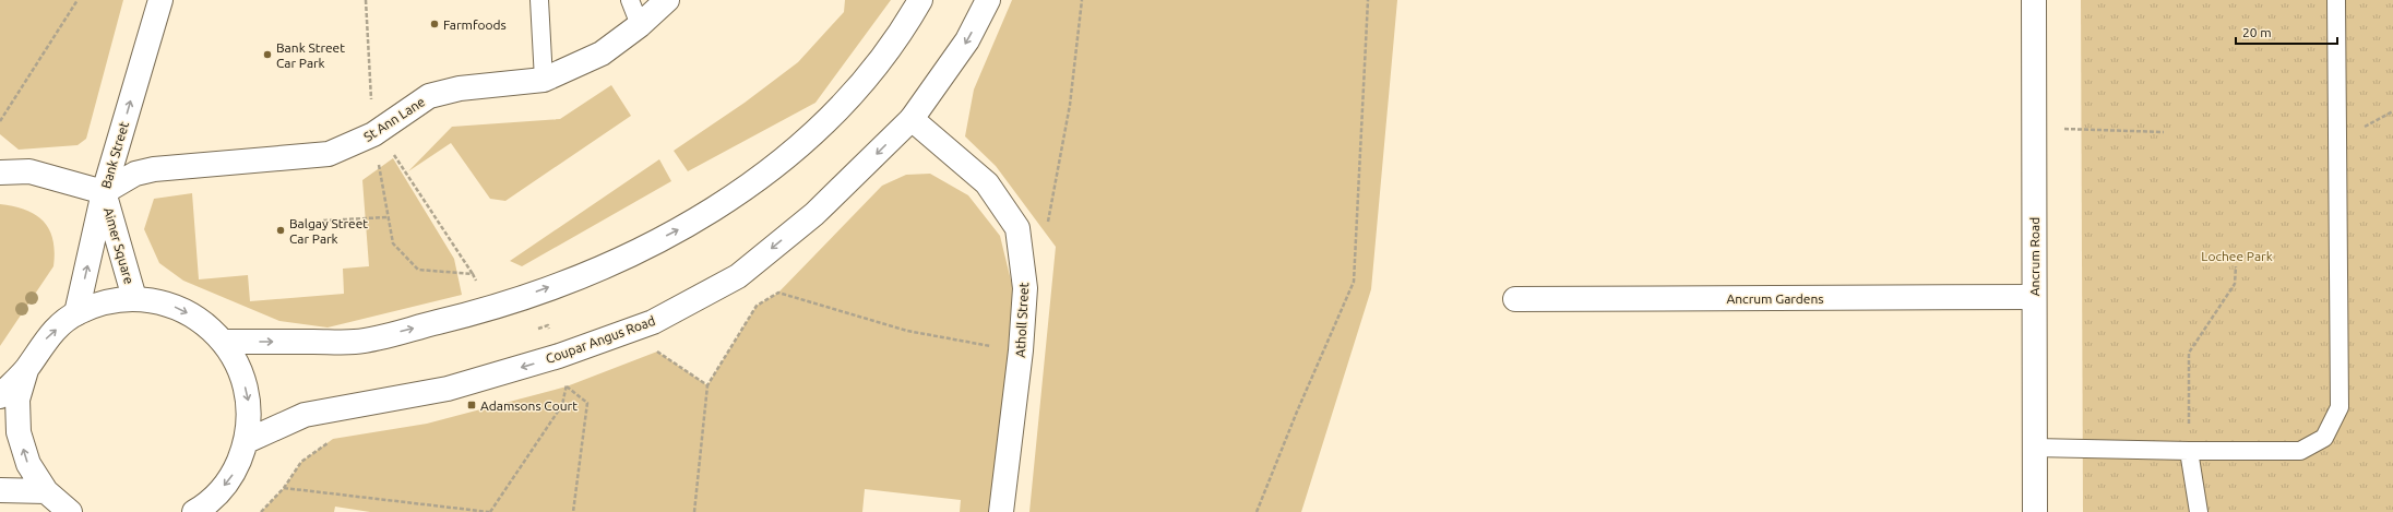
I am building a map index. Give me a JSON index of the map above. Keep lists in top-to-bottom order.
{
  "streets": {
    "street": [
      "St Ann Lane",
      "Bank Street",
      "Aimer Square",
      "Ancrum Road",
      "Ancrum Gardens",
      "Atholl Street",
      "Coupar Angus Road"
    ]
  },
  "crossings": [
    ["St Ann Lane", "Bank Street"],
    ["St Ann Lane", "Aimer Square"],
    ["Bank Street", "Aimer Square"],
    ["Ancrum Road", "Ancrum Gardens"],
    ["Atholl Street", "Coupar Angus Road"]
  ],
  "one_way": ["Bank Street"],
  "parks": ["Lochee Park"],
  "places": {
    "other": ["Farmfoods", "Bank Street Car Park", "Balgay Street Car Park"],
    "transit": ["Adamsons Court"]
  },
  "scale_bar": "20 m"
}
